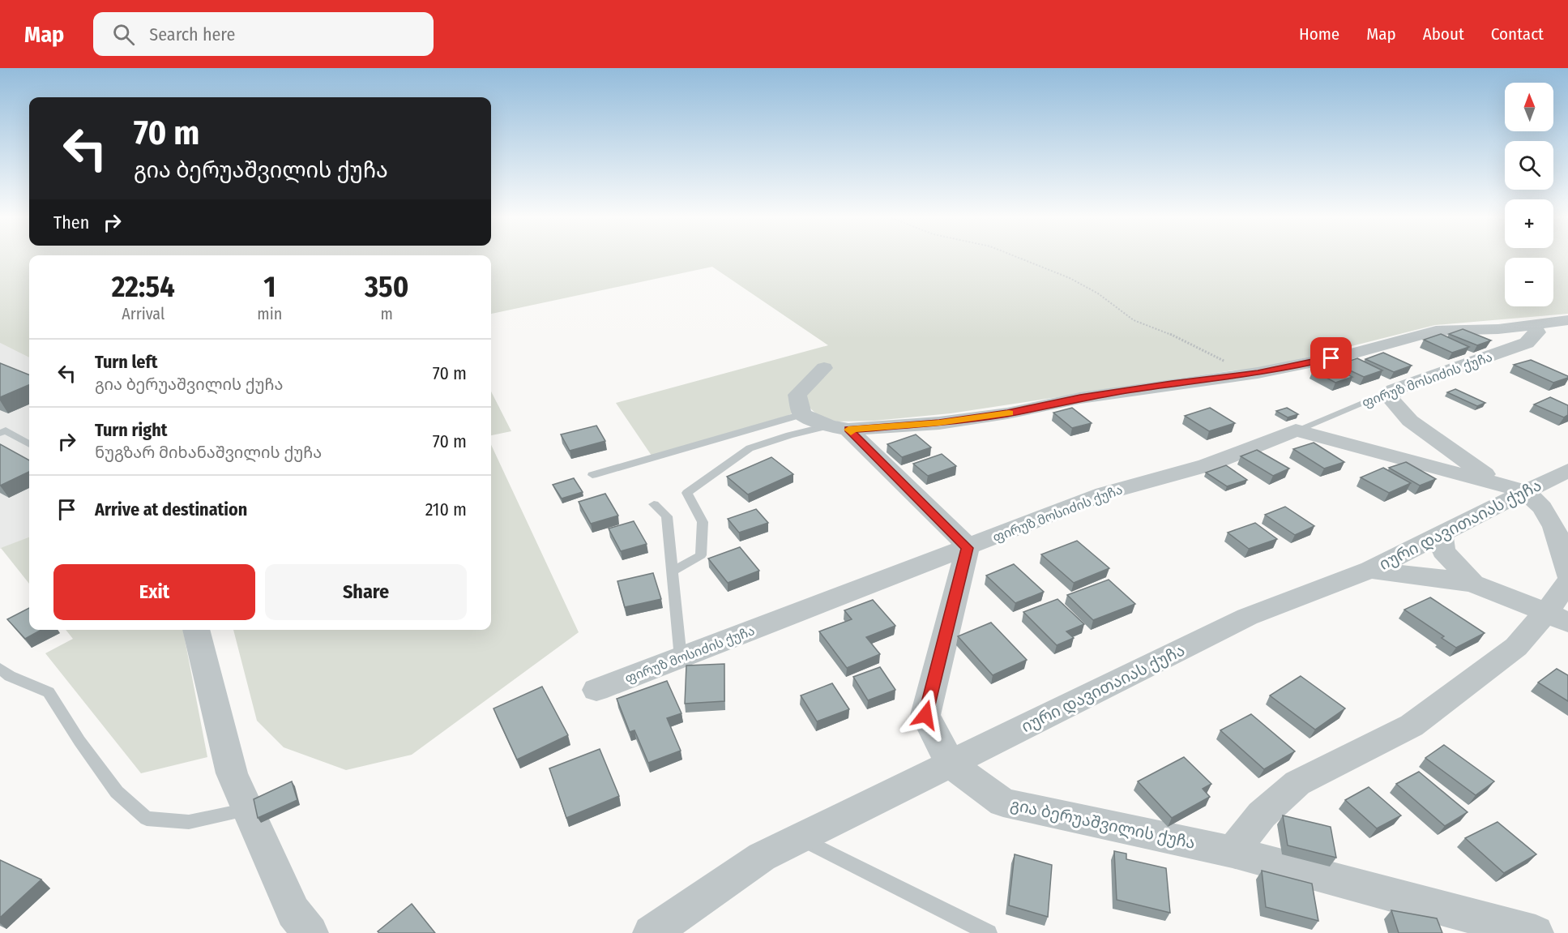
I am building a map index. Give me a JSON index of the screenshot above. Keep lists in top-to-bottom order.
{
  "streets": {
    "street": ["ფირუზ მოსიძის ქუჩა", "იური დავითაიას ქუჩა", "გია ბერუაშვილის ქუჩა"]
  },
  "crossings": [
    ["ფირუზ მოსიძის ქუჩა", "გია ბერუაშვილის ქუჩა"],
    ["იური დავითაიას ქუჩა", "გია ბერუაშვილის ქუჩა"]
  ],
  "north": "top",
  "page": {
    "header": "Map",
    "search": "Search here",
    "nav": [
      "Home",
      "Map",
      "About",
      "Contact"
    ],
    "map_buttons": ["+", "−"],
    "turn": ["70 m", "გია ბერუაშვილის ქუჩა"],
    "then": "Then",
    "eta": [
      "22:54",
      "Arrival",
      "1",
      "min",
      "350",
      "m"
    ],
    "list": [
      {
        "name": "Turn left",
        "note": "გია ბერუაშვილის ქუჩა",
        "value": "70 m"
      },
      {
        "name": "Turn right",
        "note": "ნუგზარ მიხანაშვილის ქუჩა",
        "value": "70 m"
      },
      {
        "name": "Arrive at destination",
        "value": "210 m"
      }
    ],
    "buttons": ["Exit", "Share"]
  }
}
